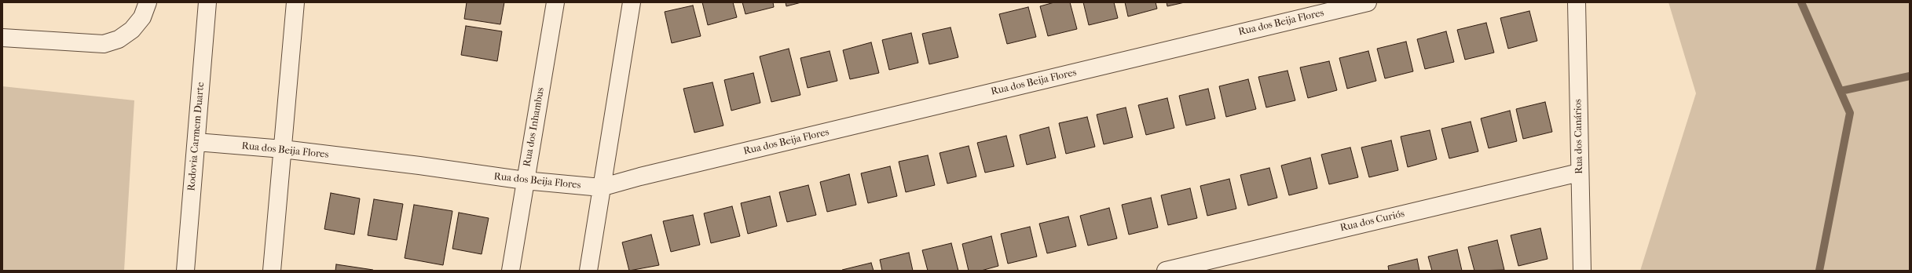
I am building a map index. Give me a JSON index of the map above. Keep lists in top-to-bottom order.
{
  "streets": {
    "street": [
      "Rua dos Beija Flores",
      "Rua dos Inhambus",
      "Rodovia Carmem Duarte",
      "Rua dos Canários",
      "Rua dos Curiós"
    ]
  },
  "crossings": [
    ["Rua dos Beija Flores", "Rua dos Inhambus"],
    ["Rua dos Beija Flores", "Rodovia Carmem Duarte"],
    ["Rua dos Canários", "Rua dos Curiós"]
  ]
}
